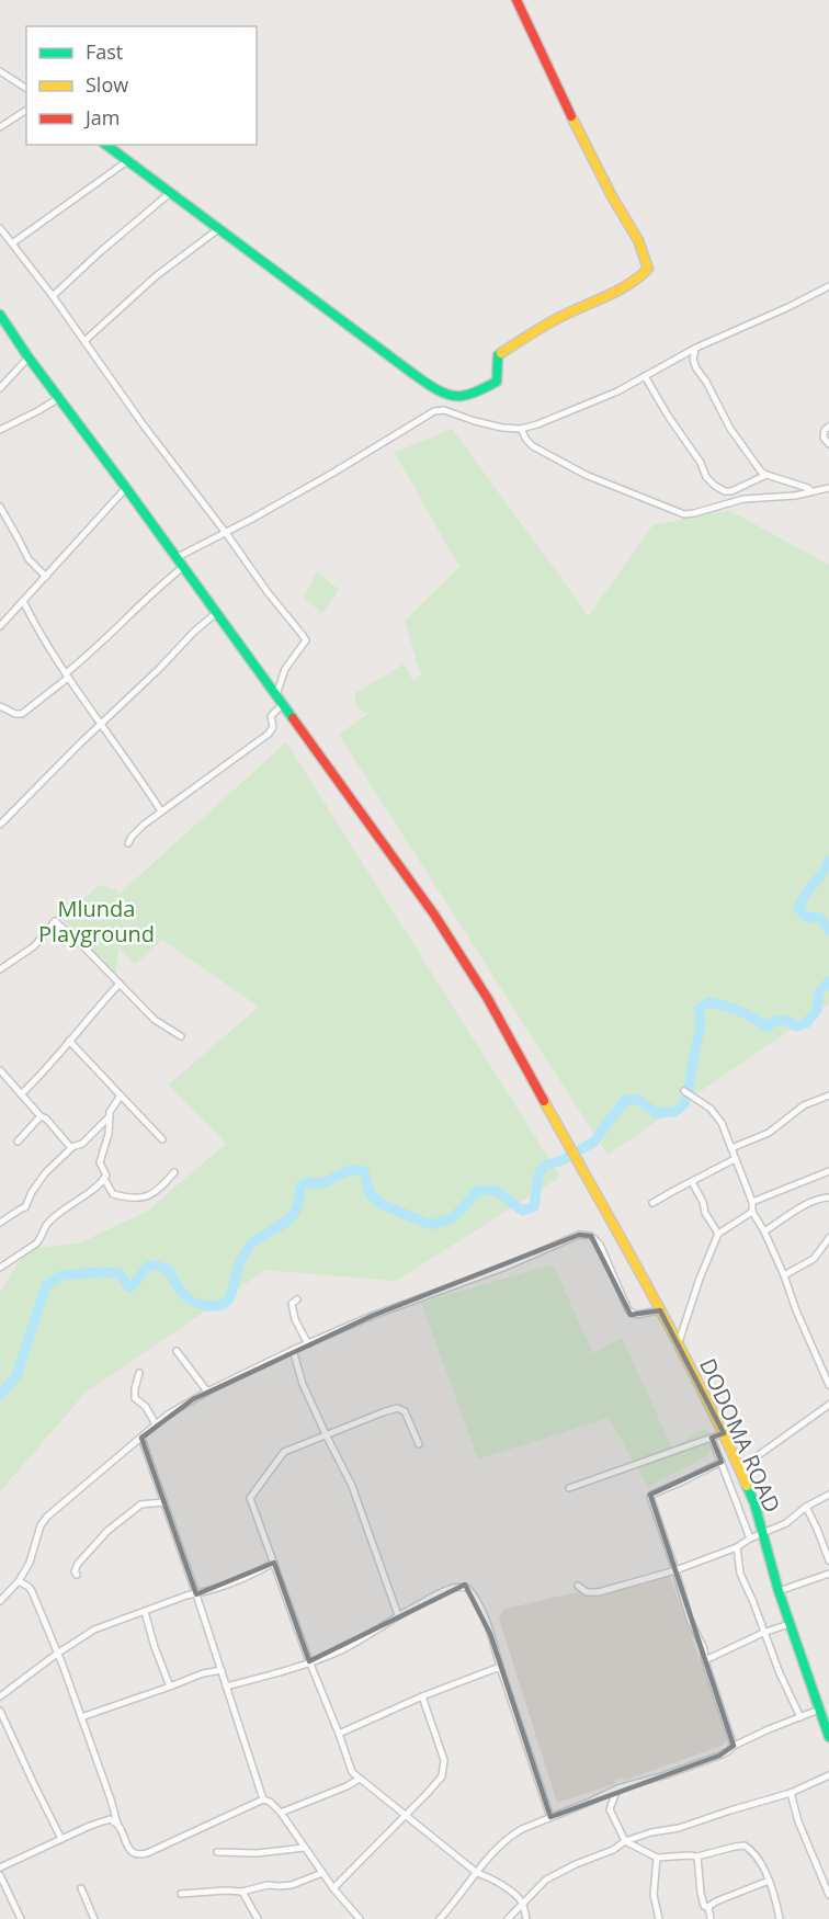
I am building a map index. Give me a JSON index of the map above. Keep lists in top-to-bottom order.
{
  "streets": {
    "main road": ["DODOMA ROAD"]
  },
  "parks": ["Mlunda Playground"],
  "legend": ["Fast", "Slow", "Jam"]
}
